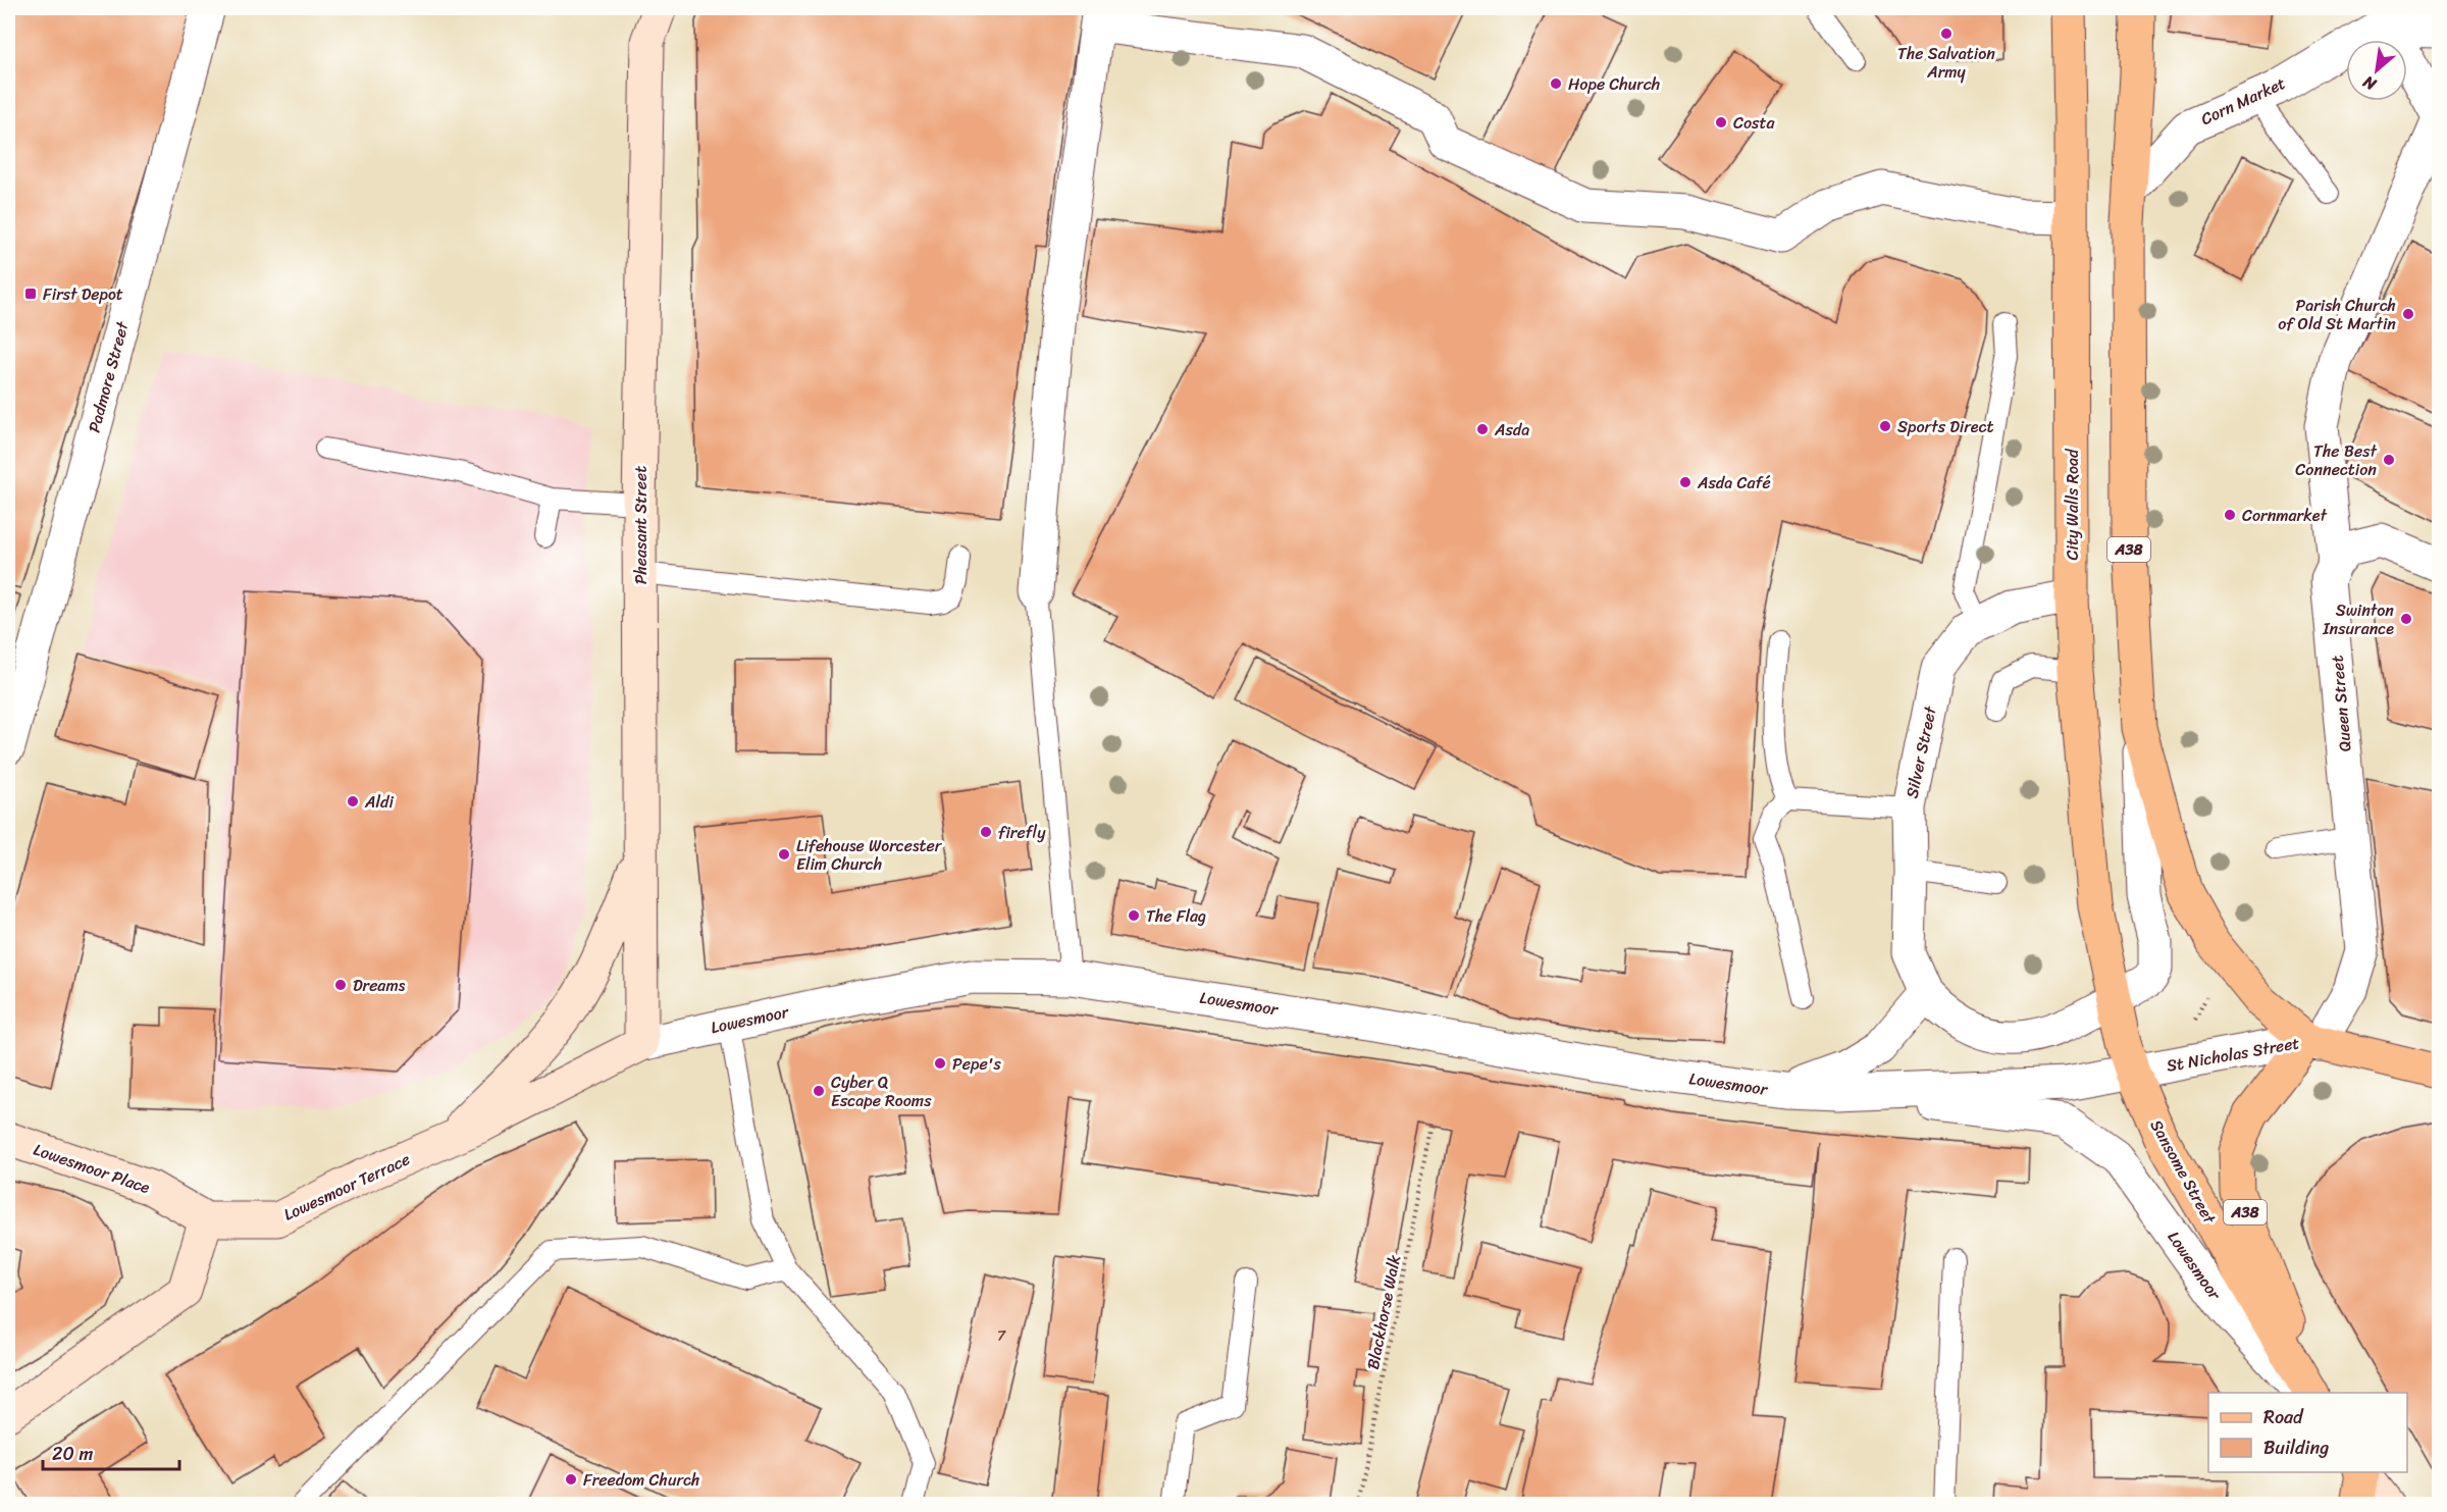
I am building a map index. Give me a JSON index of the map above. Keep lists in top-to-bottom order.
{
  "streets": {
    "main road": [
      "City Walls Road",
      "Pheasant Street",
      "A38",
      "St Nicholas Street",
      "Lowesmoor Place",
      "Sansome Street",
      "Lowesmoor Terrace"
    ],
    "street": [
      "Corn Market",
      "Padmore Street",
      "Queen Street",
      "Silver Street",
      "Lowesmoor"
    ],
    "path": ["Blackhorse Walk"]
  },
  "crossings": [
    ["Corn Market", "A38"],
    ["Corn Market", "Queen Street"],
    ["City Walls Road", "Silver Street"],
    ["City Walls Road", "Lowesmoor"],
    ["City Walls Road", "St Nicholas Street"],
    ["City Walls Road", "Sansome Street"],
    ["Pheasant Street", "Lowesmoor"],
    ["Pheasant Street", "Lowesmoor Terrace"],
    ["A38", "Queen Street"],
    ["A38", "St Nicholas Street"],
    ["Queen Street", "St Nicholas Street"],
    ["Lowesmoor", "St Nicholas Street"],
    ["Lowesmoor", "Sansome Street"],
    ["Lowesmoor", "Lowesmoor Terrace"],
    ["St Nicholas Street", "Sansome Street"],
    ["Lowesmoor Place", "Lowesmoor Terrace"]
  ],
  "places": {
    "other": [
      "The Salvation Army",
      "Hope Church",
      "Costa",
      "Parish Church of Old St Martin",
      "Sports Direct",
      "Asda",
      "The Best Connection",
      "Asda Café",
      "Cornmarket",
      "Swinton Insurance",
      "Aldi",
      "firefly",
      "Lifehouse Worcester Elim Church",
      "The Flag",
      "Dreams",
      "Pepe's",
      "Cyber Q Escape Rooms",
      "Freedom Church"
    ],
    "transit": ["First Depot"]
  },
  "house_numbers": ["7"],
  "legend": ["Road", "Building"],
  "scale_bar": "20 m",
  "north": "bottom left"
}
